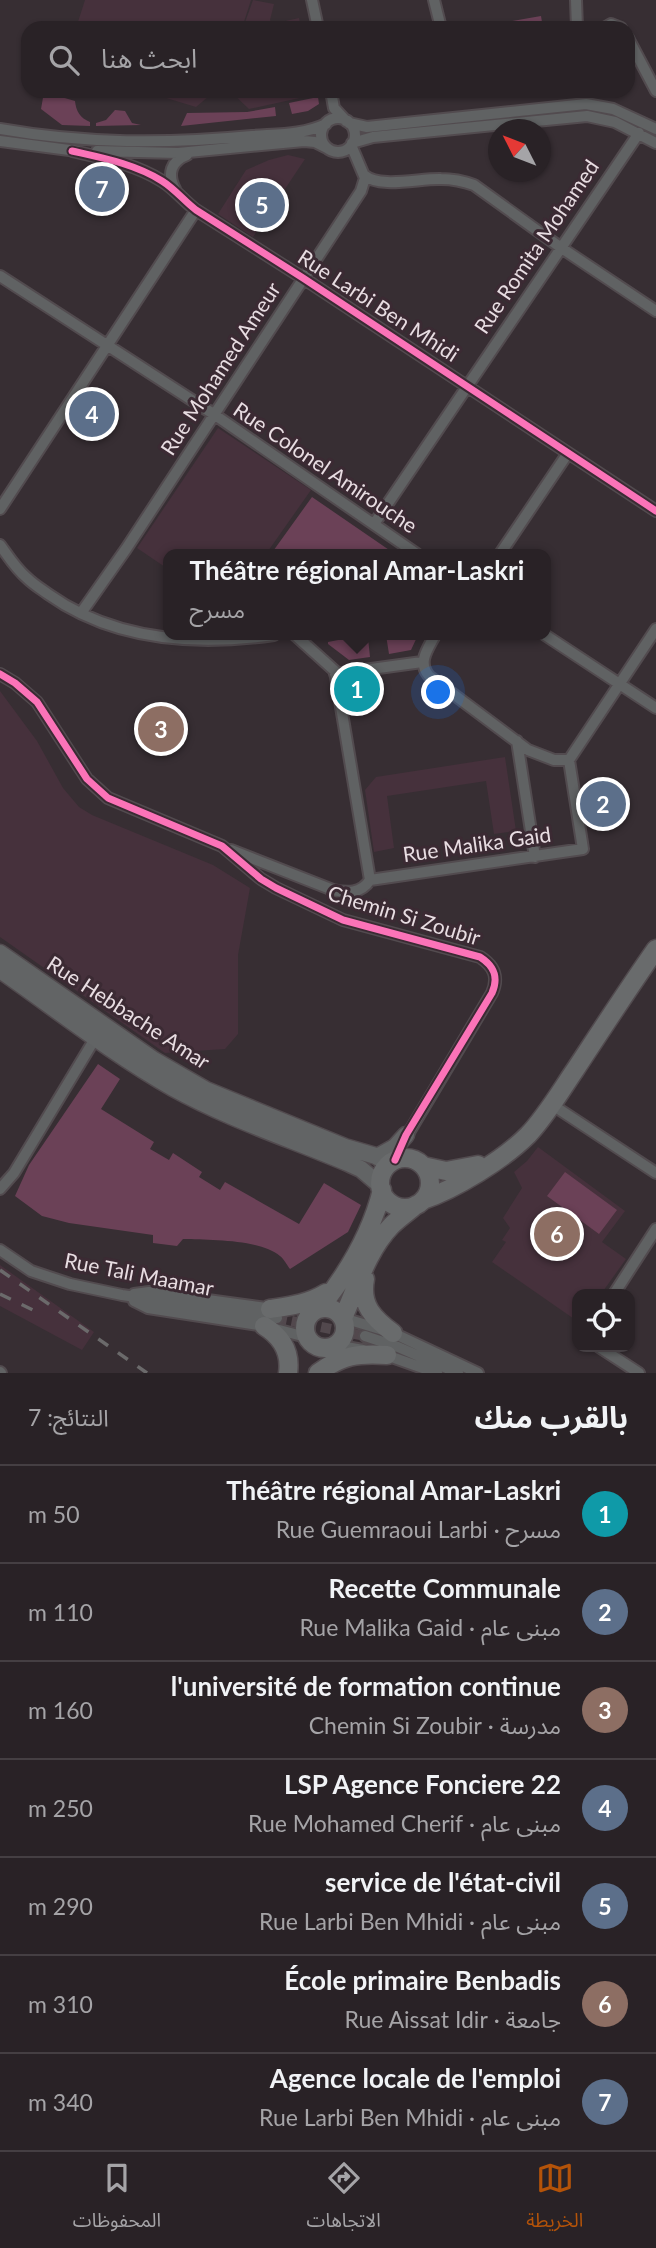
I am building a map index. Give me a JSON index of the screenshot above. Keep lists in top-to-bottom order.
{
  "streets": {
    "main road": ["Rue Hebbache Amar"],
    "street": [
      "Rue Romita Mohamed",
      "Rue Larbi Ben Mhidi",
      "Rue Mohamed Ameur",
      "Rue Colonel Amirouche",
      "Rue Malika Gaid",
      "Chemin Si Zoubir",
      "Rue Tali Maamar"
    ]
  },
  "crossings": [
    ["Rue Romita Mohamed", "Rue Larbi Ben Mhidi"],
    ["Rue Romita Mohamed", "Rue Colonel Amirouche"],
    ["Rue Larbi Ben Mhidi", "Rue Mohamed Ameur"],
    ["Rue Mohamed Ameur", "Rue Colonel Amirouche"],
    ["Rue Malika Gaid", "Chemin Si Zoubir"]
  ],
  "north": "top left",
  "page": {
    "search": "ابحث هنا",
    "pins": [
      "7",
      "5",
      "4",
      "1",
      "3",
      "2",
      "6"
    ],
    "popup": ["Théâtre régional Amar-Laskri", "مسرح"],
    "heading": ["بالقرب منك", "النتائج: 7"],
    "list": [
      {
        "mark": "1",
        "name": "Théâtre régional Amar-Laskri",
        "note": "مسرح · Rue Guemraoui Larbi",
        "value": "50 m"
      },
      {
        "mark": "2",
        "name": "Recette Communale",
        "note": "مبنى عام · Rue Malika Gaid",
        "value": "110 m"
      },
      {
        "mark": "3",
        "name": "l'université de formation continue",
        "note": "مدرسة · Chemin Si Zoubir",
        "value": "160 m"
      },
      {
        "mark": "4",
        "name": "22 LSP Agence Fonciere",
        "note": "مبنى عام · Rue Mohamed Cherif",
        "value": "250 m"
      },
      {
        "mark": "5",
        "name": "service de l'état-civil",
        "note": "مبنى عام · Rue Larbi Ben Mhidi",
        "value": "290 m"
      },
      {
        "mark": "6",
        "name": "École primaire Benbadis",
        "note": "جامعة · Rue Aissat Idir",
        "value": "310 m"
      },
      {
        "mark": "7",
        "name": "Agence locale de l'emploi",
        "note": "مبنى عام · Rue Larbi Ben Mhidi",
        "value": "340 m"
      }
    ],
    "nav": ["الخريطة", "الاتجاهات", "المحفوظات"]
  }
}
